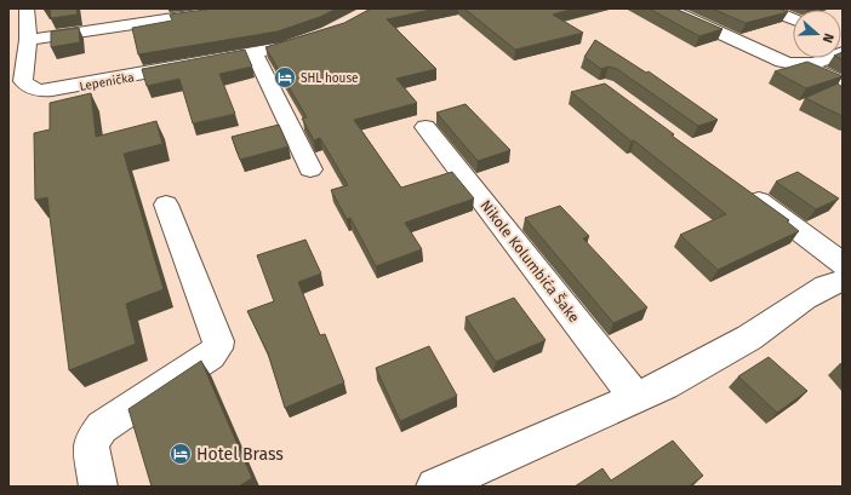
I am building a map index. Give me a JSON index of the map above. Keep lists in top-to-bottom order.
{
  "streets": {
    "street": ["Lepenička", "Nikole Kolumbića Šake"]
  },
  "places": {
    "hotel": ["SHL house", "Hotel Brass"]
  },
  "north": "right"
}
